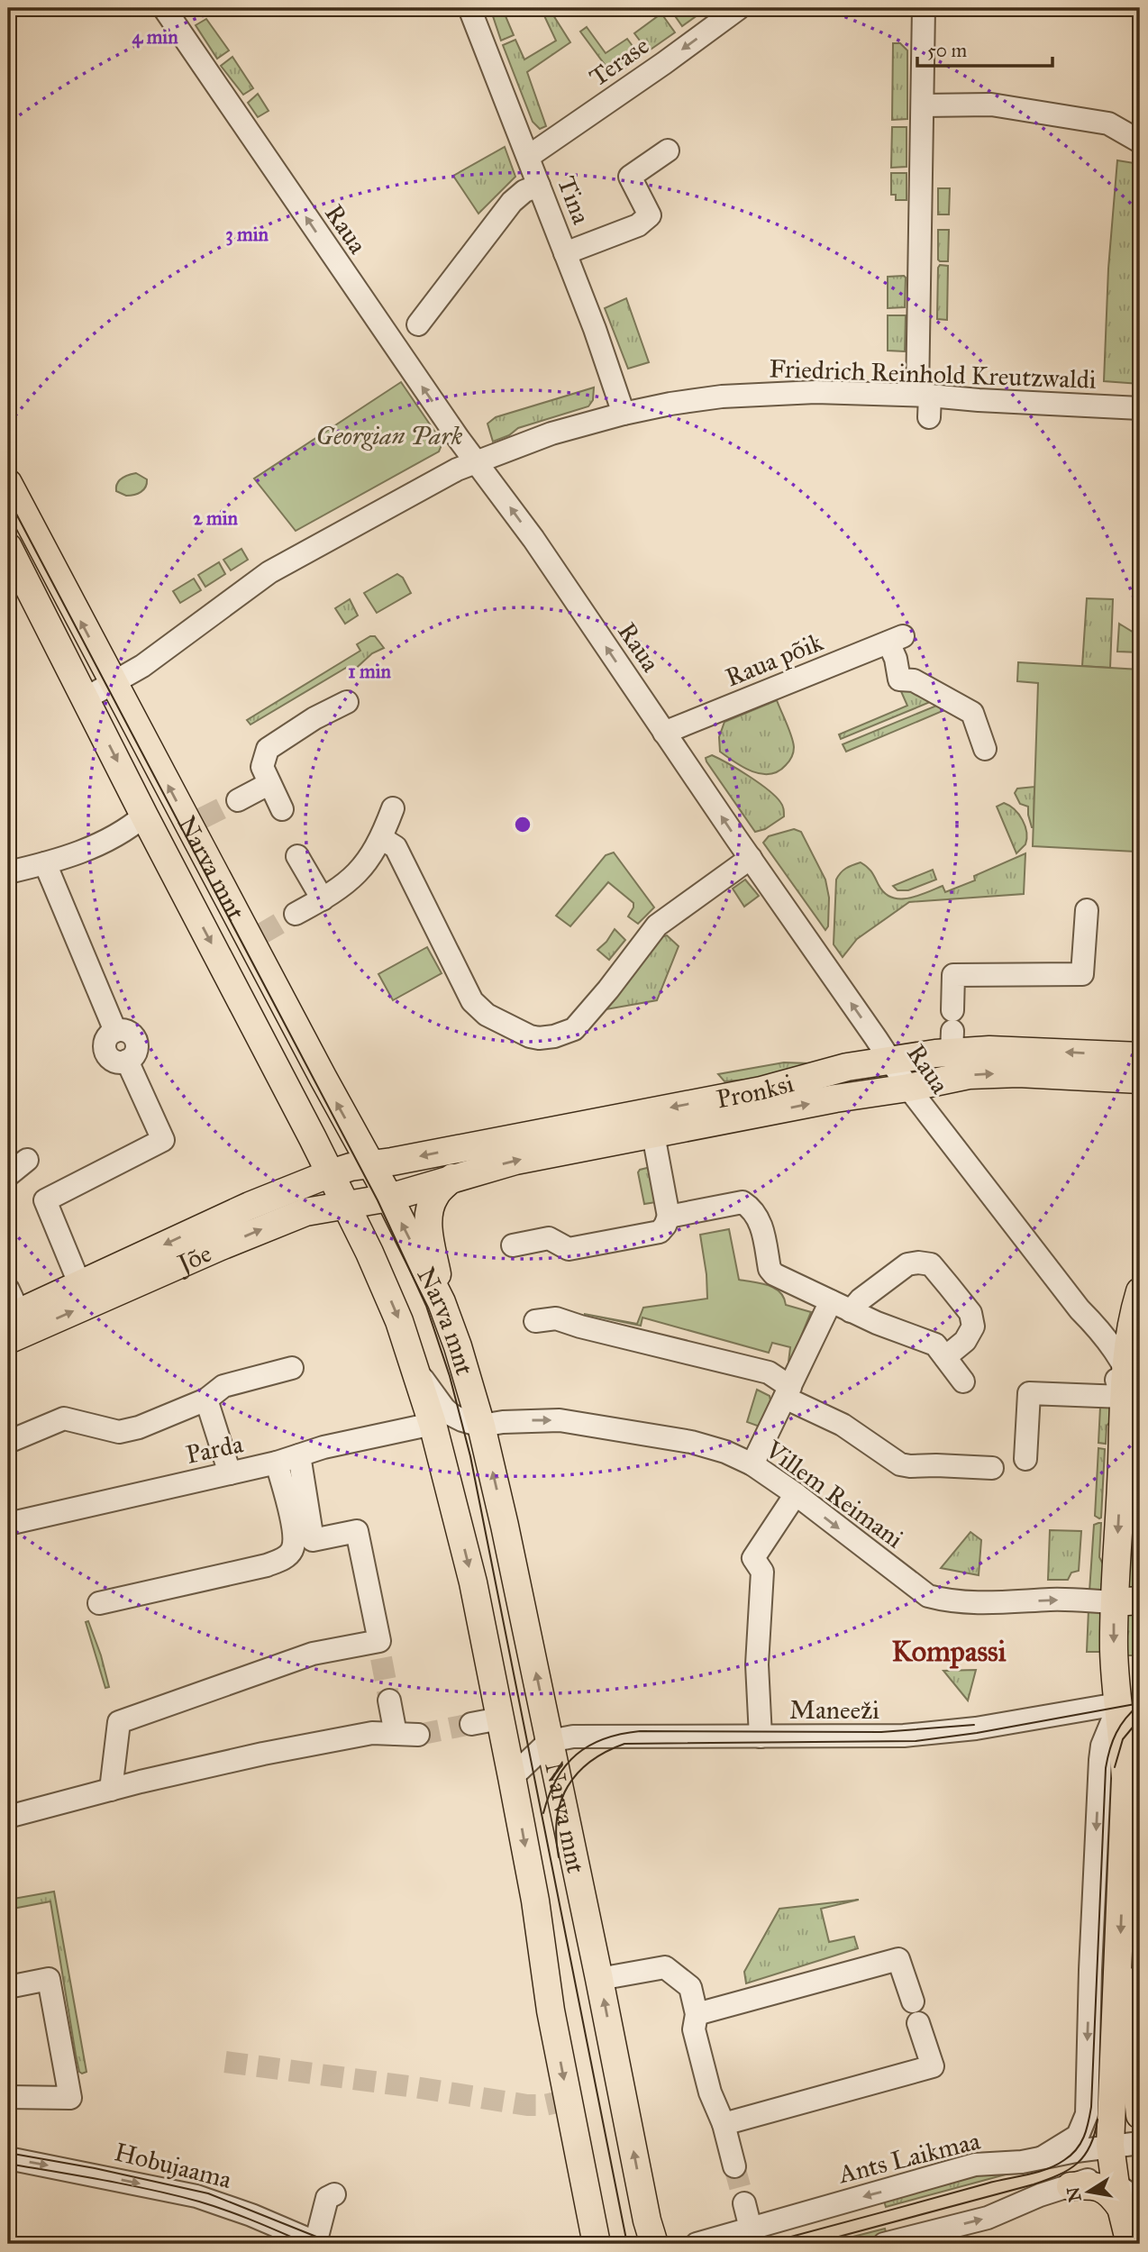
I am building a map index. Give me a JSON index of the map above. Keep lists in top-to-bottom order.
{
  "streets": {
    "main road": ["Narva mnt", "Pronksi", "Jõe"],
    "street": [
      "Terase",
      "Tina",
      "Raua",
      "Friedrich Reinhold Kreutzwaldi",
      "Raua põik",
      "Parda",
      "Villem Reimani",
      "Maneeži",
      "Ants Laikmaa",
      "Hobujaama"
    ]
  },
  "crossings": [
    ["Terase", "Tina"],
    ["Tina", "Friedrich Reinhold Kreutzwaldi"],
    ["Raua", "Friedrich Reinhold Kreutzwaldi"],
    ["Raua", "Raua põik"],
    ["Raua", "Pronksi"],
    ["Friedrich Reinhold Kreutzwaldi", "Narva mnt"],
    ["Narva mnt", "Pronksi"],
    ["Narva mnt", "Jõe"],
    ["Narva mnt", "Parda"],
    ["Narva mnt", "Villem Reimani"],
    ["Narva mnt", "Maneeži"],
    ["Pronksi", "Jõe"]
  ],
  "one_way": ["Terase", "Raua", "Hobujaama"],
  "districts": ["Kompassi"],
  "parks": ["Georgian Park"],
  "scale_bar": "50 m",
  "north": "left",
  "rings": [
    "4 min",
    "3 min",
    "2 min",
    "1 min"
  ]
}
